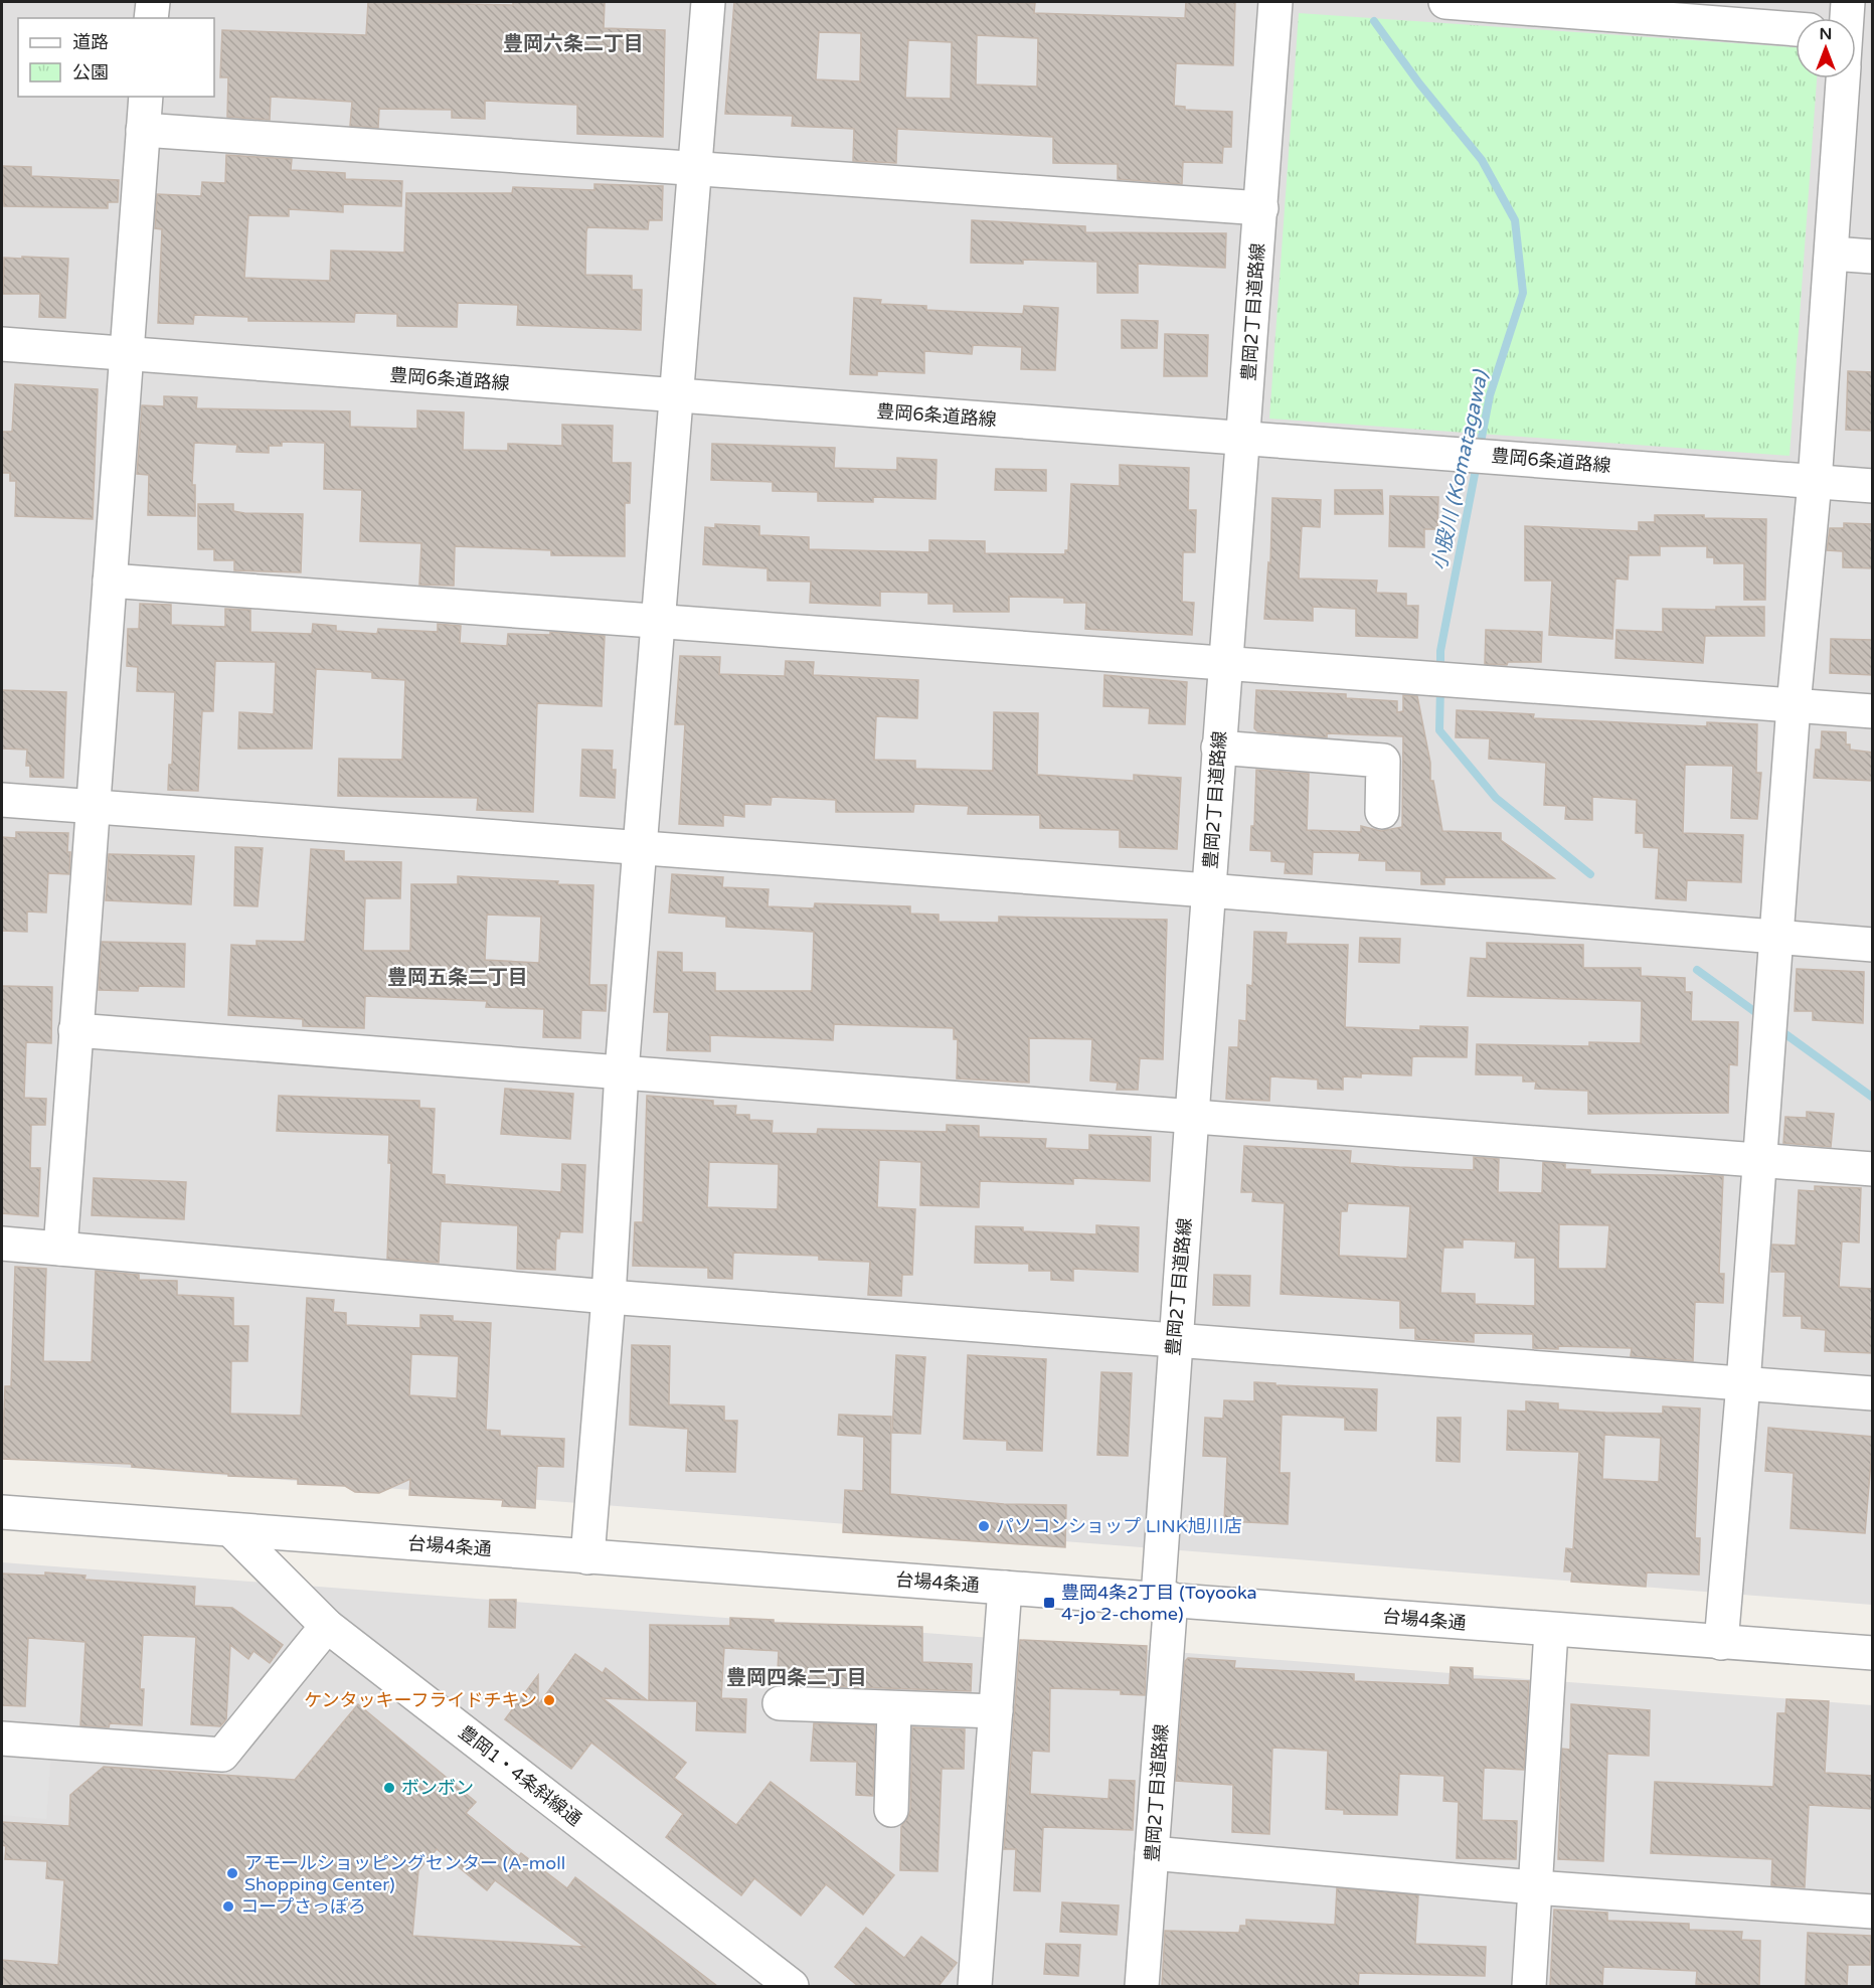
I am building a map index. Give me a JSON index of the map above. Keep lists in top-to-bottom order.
{
  "streets": {
    "street": [
      "豊岡2丁目道路線",
      "豊岡6条道路線",
      "台場4条通",
      "豊岡1・4条斜線通"
    ]
  },
  "crossings": [
    ["豊岡2丁目道路線", "豊岡6条道路線"],
    ["豊岡2丁目道路線", "台場4条通"],
    ["台場4条通", "豊岡1・4条斜線通"]
  ],
  "districts": ["豊岡六条二丁目", "豊岡五条二丁目", "豊岡四条二丁目"],
  "water": ["小股川 (Komatagawa)"],
  "places": {
    "other": [
      "パソコンショップ LINK旭川店",
      "ケンタッキーフライドチキン",
      "ボンボン",
      "アモールショッピングセンター (A-moll Shopping Center)",
      "コープさっぽろ"
    ],
    "transit": ["豊岡4条2丁目 (Toyooka 4-jo 2-chome)"]
  },
  "legend": ["道路", "公園"],
  "north": "top"
}
